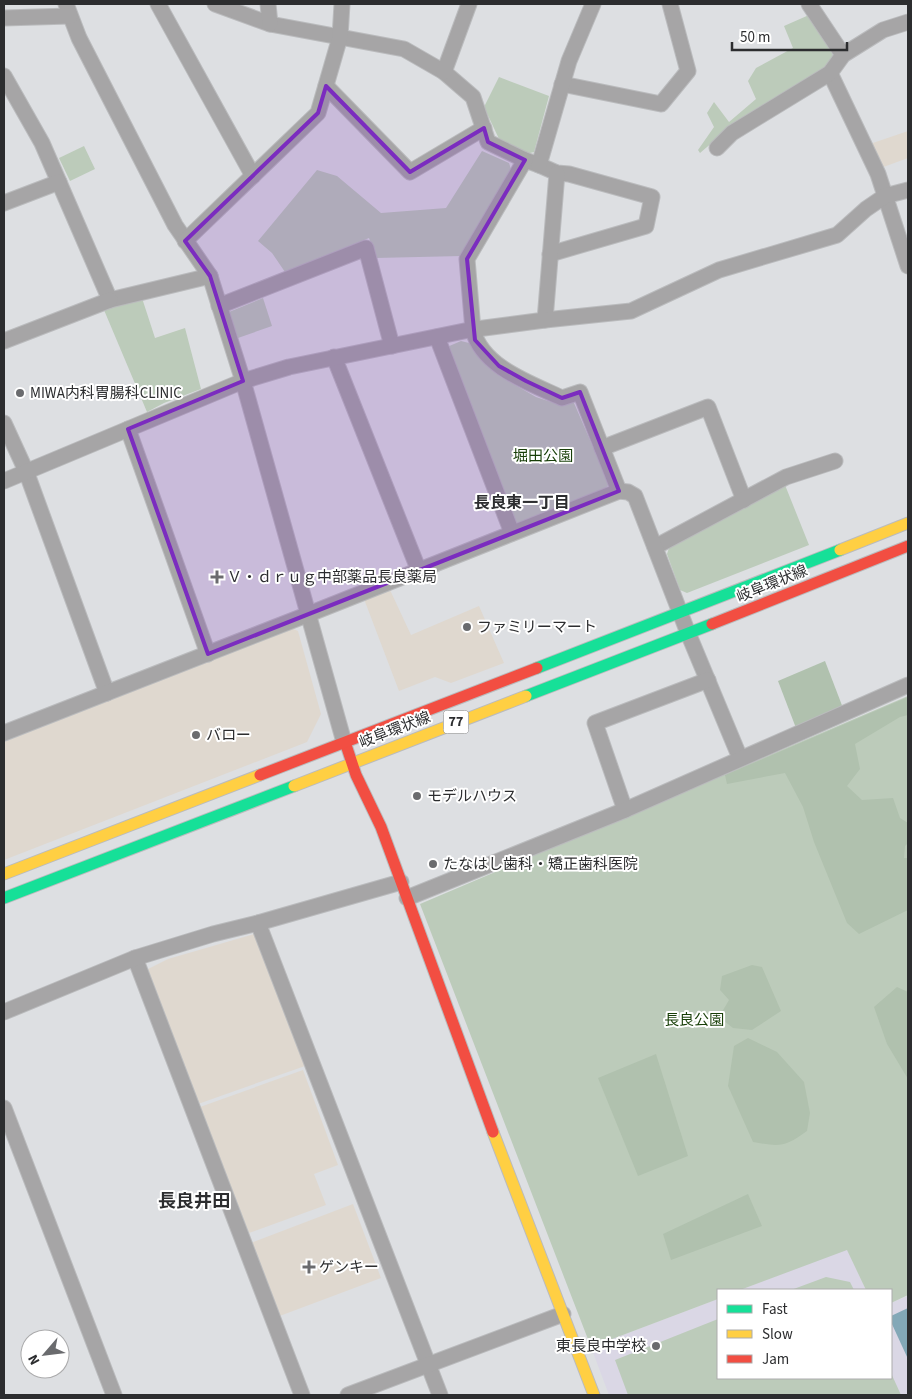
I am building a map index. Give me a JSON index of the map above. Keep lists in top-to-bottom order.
{
  "streets": {
    "main road": ["岐阜環状線", "77"]
  },
  "districts": ["長良東一丁目", "長良井田"],
  "parks": ["堀田公園", "長良公園"],
  "places": {
    "other": [
      "MIWA内科胃腸科CLINIC",
      "ファミリーマート",
      "バロー",
      "モデルハウス",
      "たなはし歯科・矯正歯科医院",
      "東長良中学校"
    ],
    "health": ["Ｖ・ｄｒｕｇ中部薬品長良薬局", "ゲンキー"]
  },
  "legend": ["Fast", "Slow", "Jam"],
  "scale_bar": "50 m",
  "north": "bottom left"
}
